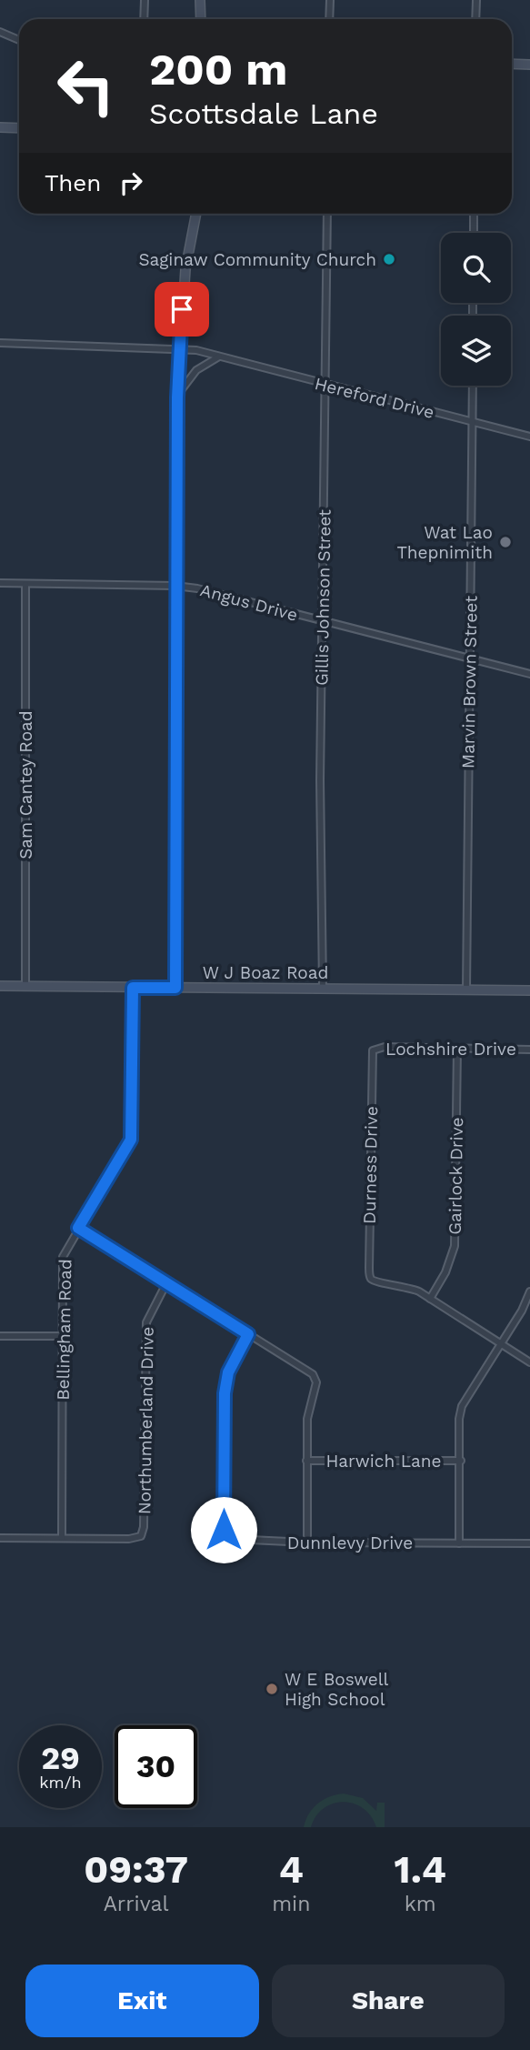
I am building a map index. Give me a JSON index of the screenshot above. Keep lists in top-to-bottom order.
{
  "streets": {
    "street": [
      "Hereford Drive",
      "Gillis Johnson Street",
      "Angus Drive",
      "Marvin Brown Street",
      "Sam Cantey Road",
      "W J Boaz Road",
      "Lochshire Drive",
      "Durness Drive",
      "Gairlock Drive",
      "Bellingham Road",
      "Northumberland Drive",
      "Harwich Lane",
      "Dunnlevy Drive"
    ]
  },
  "crossings": [
    ["Hereford Drive", "Gillis Johnson Street"],
    ["Hereford Drive", "Marvin Brown Street"],
    ["Gillis Johnson Street", "Angus Drive"],
    ["Gillis Johnson Street", "W J Boaz Road"],
    ["Angus Drive", "Marvin Brown Street"],
    ["Angus Drive", "Sam Cantey Road"],
    ["Marvin Brown Street", "W J Boaz Road"],
    ["Sam Cantey Road", "W J Boaz Road"],
    ["W J Boaz Road", "Bellingham Road"],
    ["Lochshire Drive", "Durness Drive"],
    ["Lochshire Drive", "Gairlock Drive"],
    ["Durness Drive", "Gairlock Drive"],
    ["Bellingham Road", "Northumberland Drive"]
  ],
  "places": ["Saginaw Community Church", "Wat Lao Thepnimith", "W E Boswell High School"],
  "page": {
    "turn": ["200 m", "Scottsdale Lane"],
    "then": "Then",
    "speed": "29 km/h",
    "limit": "30",
    "eta": [
      "09:37",
      "Arrival",
      "4",
      "min",
      "1.4",
      "km"
    ],
    "buttons": ["Exit", "Share"]
  }
}
